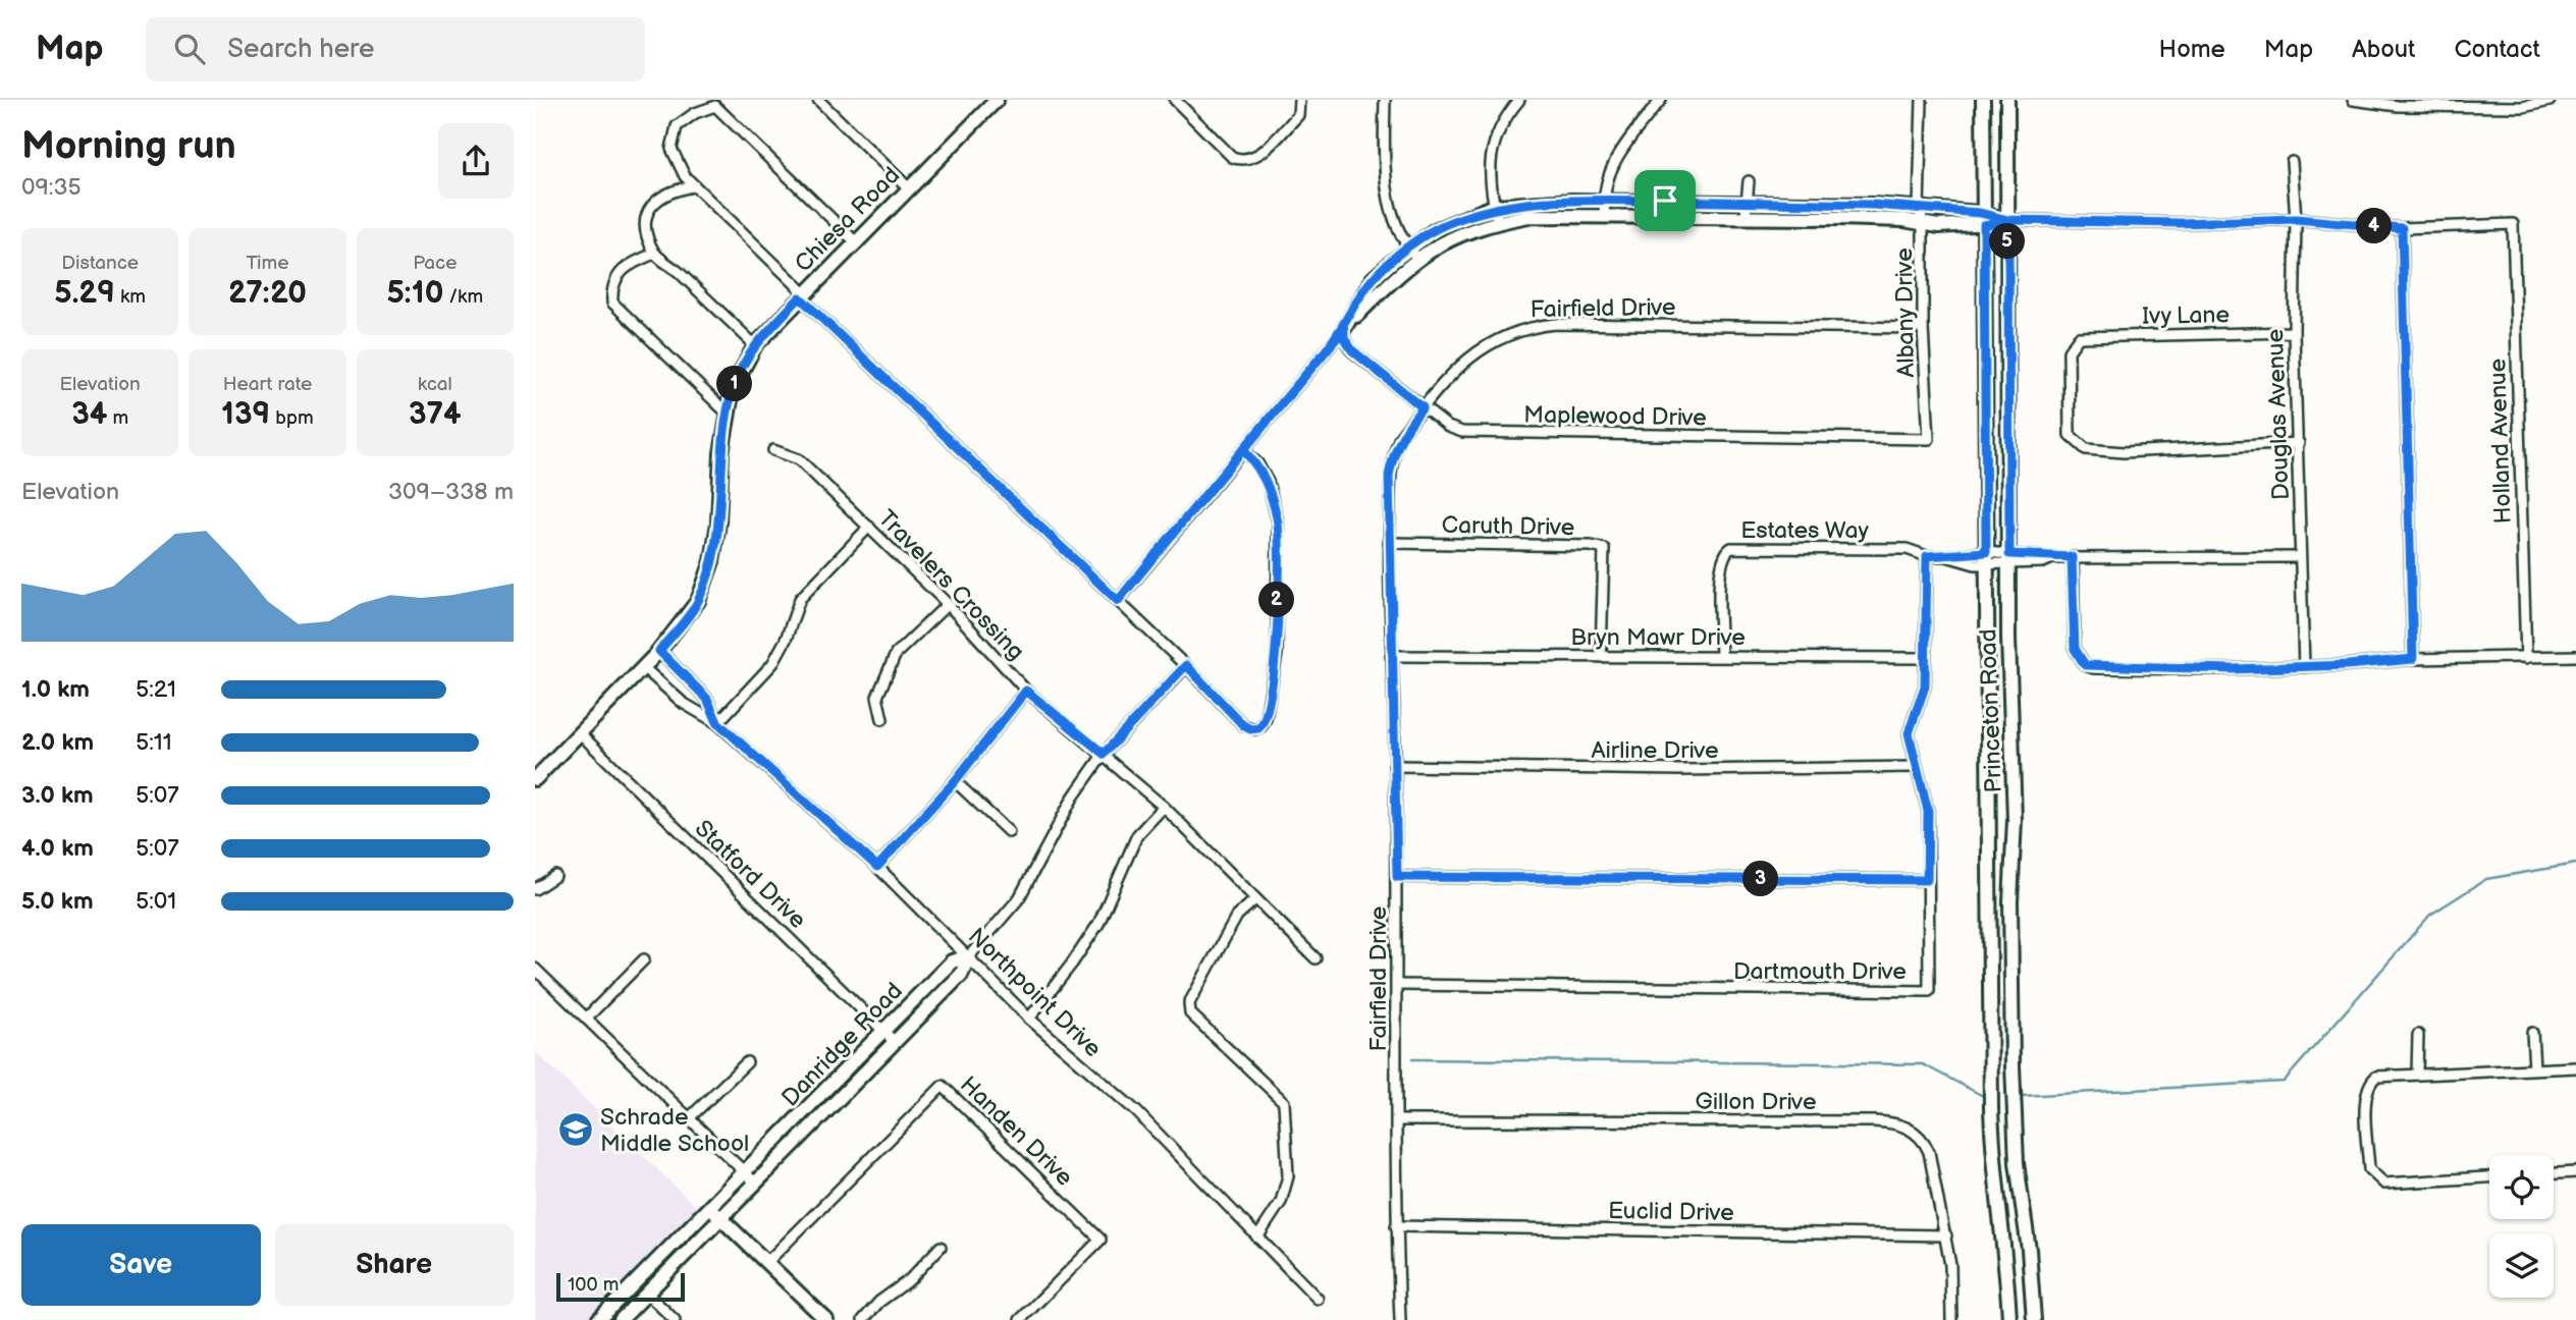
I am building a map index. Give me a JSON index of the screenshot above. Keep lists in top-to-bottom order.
{
  "streets": {
    "main road": ["Chiesa Road", "Princeton Road", "Danridge Road"],
    "street": [
      "Fairfield Drive",
      "Albany Drive",
      "Ivy Lane",
      "Douglas Avenue",
      "Maplewood Drive",
      "Holland Avenue",
      "Caruth Drive",
      "Estates Way",
      "Travelers Crossing",
      "Bryn Mawr Drive",
      "Airline Drive",
      "Statford Drive",
      "Dartmouth Drive",
      "Northpoint Drive",
      "Gillon Drive",
      "Handen Drive",
      "Euclid Drive"
    ]
  },
  "crossings": [
    ["Chiesa Road", "Statford Drive"],
    ["Chiesa Road", "Northpoint Drive"],
    ["Fairfield Drive", "Albany Drive"],
    ["Fairfield Drive", "Maplewood Drive"],
    ["Fairfield Drive", "Caruth Drive"],
    ["Fairfield Drive", "Bryn Mawr Drive"],
    ["Fairfield Drive", "Airline Drive"],
    ["Fairfield Drive", "Dartmouth Drive"],
    ["Fairfield Drive", "Gillon Drive"],
    ["Fairfield Drive", "Euclid Drive"],
    ["Albany Drive", "Maplewood Drive"],
    ["Ivy Lane", "Douglas Avenue"],
    ["Douglas Avenue", "Estates Way"],
    ["Caruth Drive", "Bryn Mawr Drive"],
    ["Estates Way", "Bryn Mawr Drive"],
    ["Estates Way", "Princeton Road"],
    ["Estates Way", "Dartmouth Drive"],
    ["Travelers Crossing", "Danridge Road"],
    ["Bryn Mawr Drive", "Dartmouth Drive"],
    ["Airline Drive", "Dartmouth Drive"],
    ["Statford Drive", "Danridge Road"],
    ["Northpoint Drive", "Danridge Road"],
    ["Gillon Drive", "Euclid Drive"]
  ],
  "places": {
    "school or university": ["Schrade Middle School"]
  },
  "scale_bar": "100 m",
  "page": {
    "header": "Map",
    "search": "Search here",
    "nav": [
      "Home",
      "Map",
      "About",
      "Contact"
    ],
    "heading": ["Morning run", "09:35"],
    "pins": [
      "4",
      "5",
      "1",
      "2",
      "3"
    ],
    "stats": [
      ["Distance", "5.29 km"],
      ["Time", "27:20"],
      ["Pace", "5:10 /km"],
      ["Elevation", "34 m"],
      ["Heart rate", "139 bpm"],
      ["kcal", "374"]
    ],
    "chart": ["Elevation", "309–338 m"],
    "list": [
      {
        "name": "1.0 km",
        "note": "5:21"
      },
      {
        "name": "2.0 km",
        "note": "5:11"
      },
      {
        "name": "3.0 km",
        "note": "5:07"
      },
      {
        "name": "4.0 km",
        "note": "5:07"
      },
      {
        "name": "5.0 km",
        "note": "5:01"
      }
    ],
    "buttons": ["Save", "Share"],
    "scale": "100 m"
  }
}
